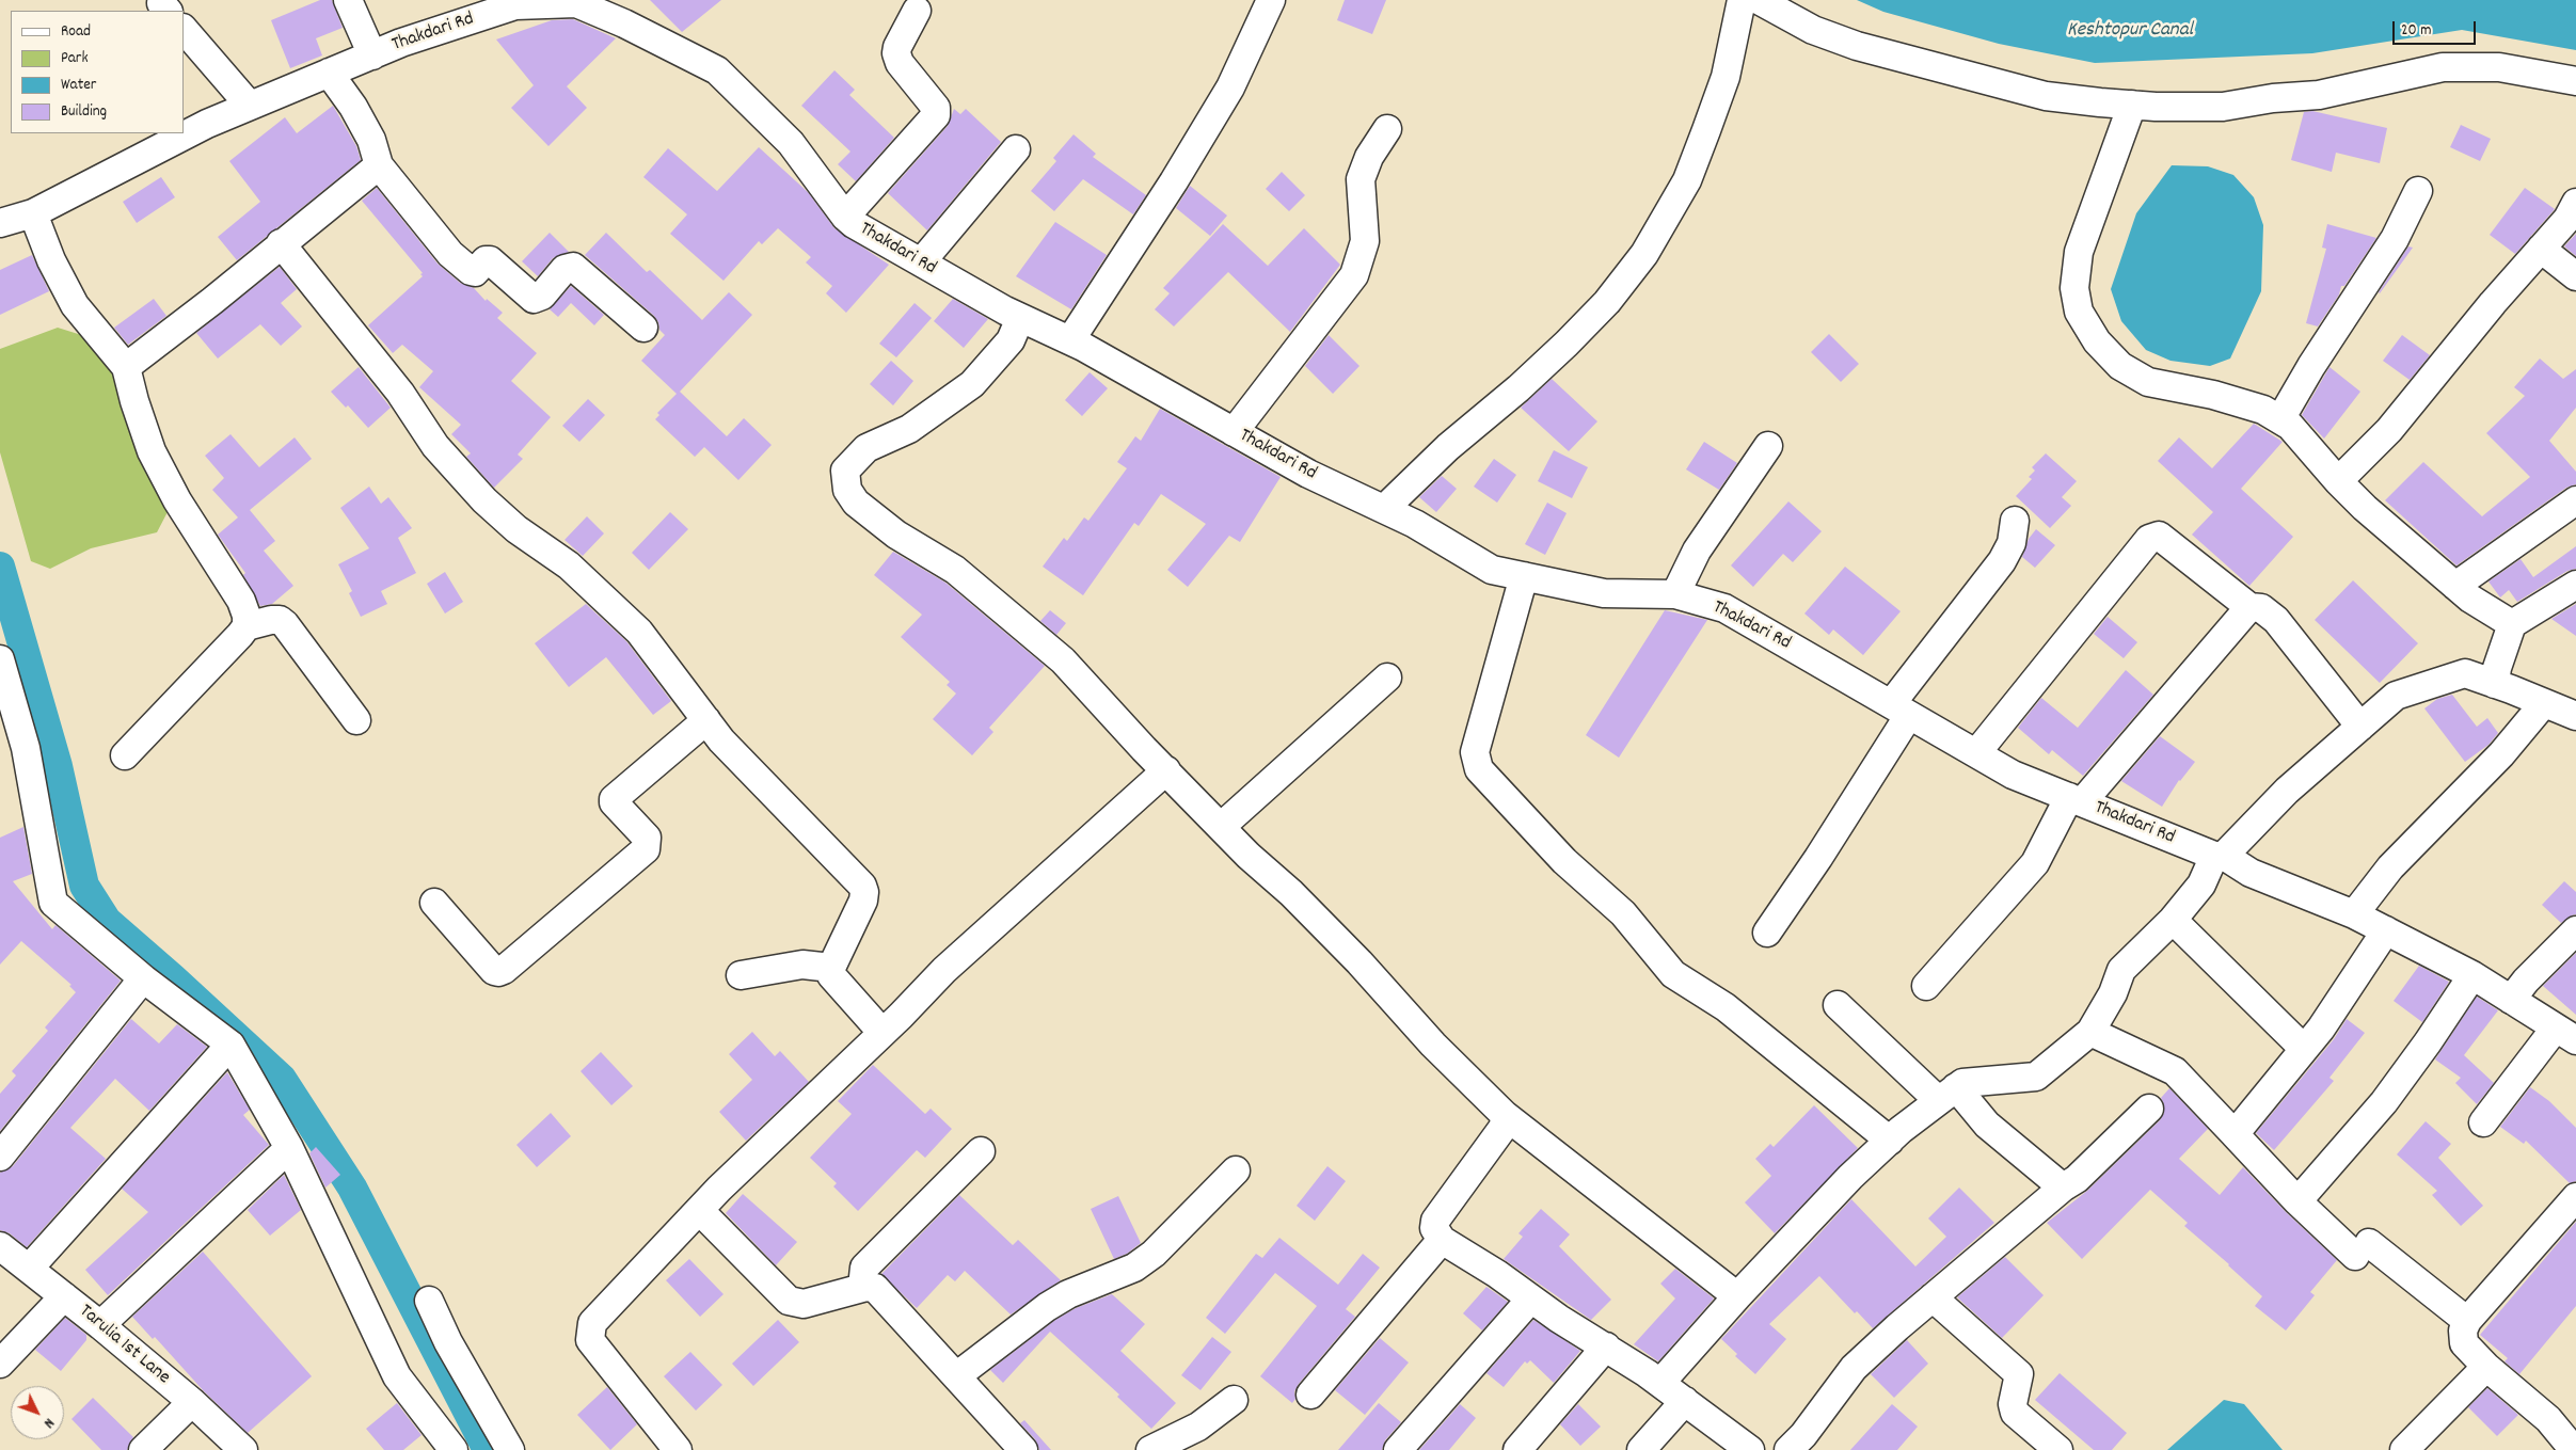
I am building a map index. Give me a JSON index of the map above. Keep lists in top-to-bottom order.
{
  "streets": {
    "street": ["Thakdari Rd", "Tarulia 1st Lane"]
  },
  "water": ["Keshtopur Canal"],
  "legend": [
    "Road",
    "Park",
    "Water",
    "Building"
  ],
  "scale_bar": "20 m",
  "north": "bottom right"
}
